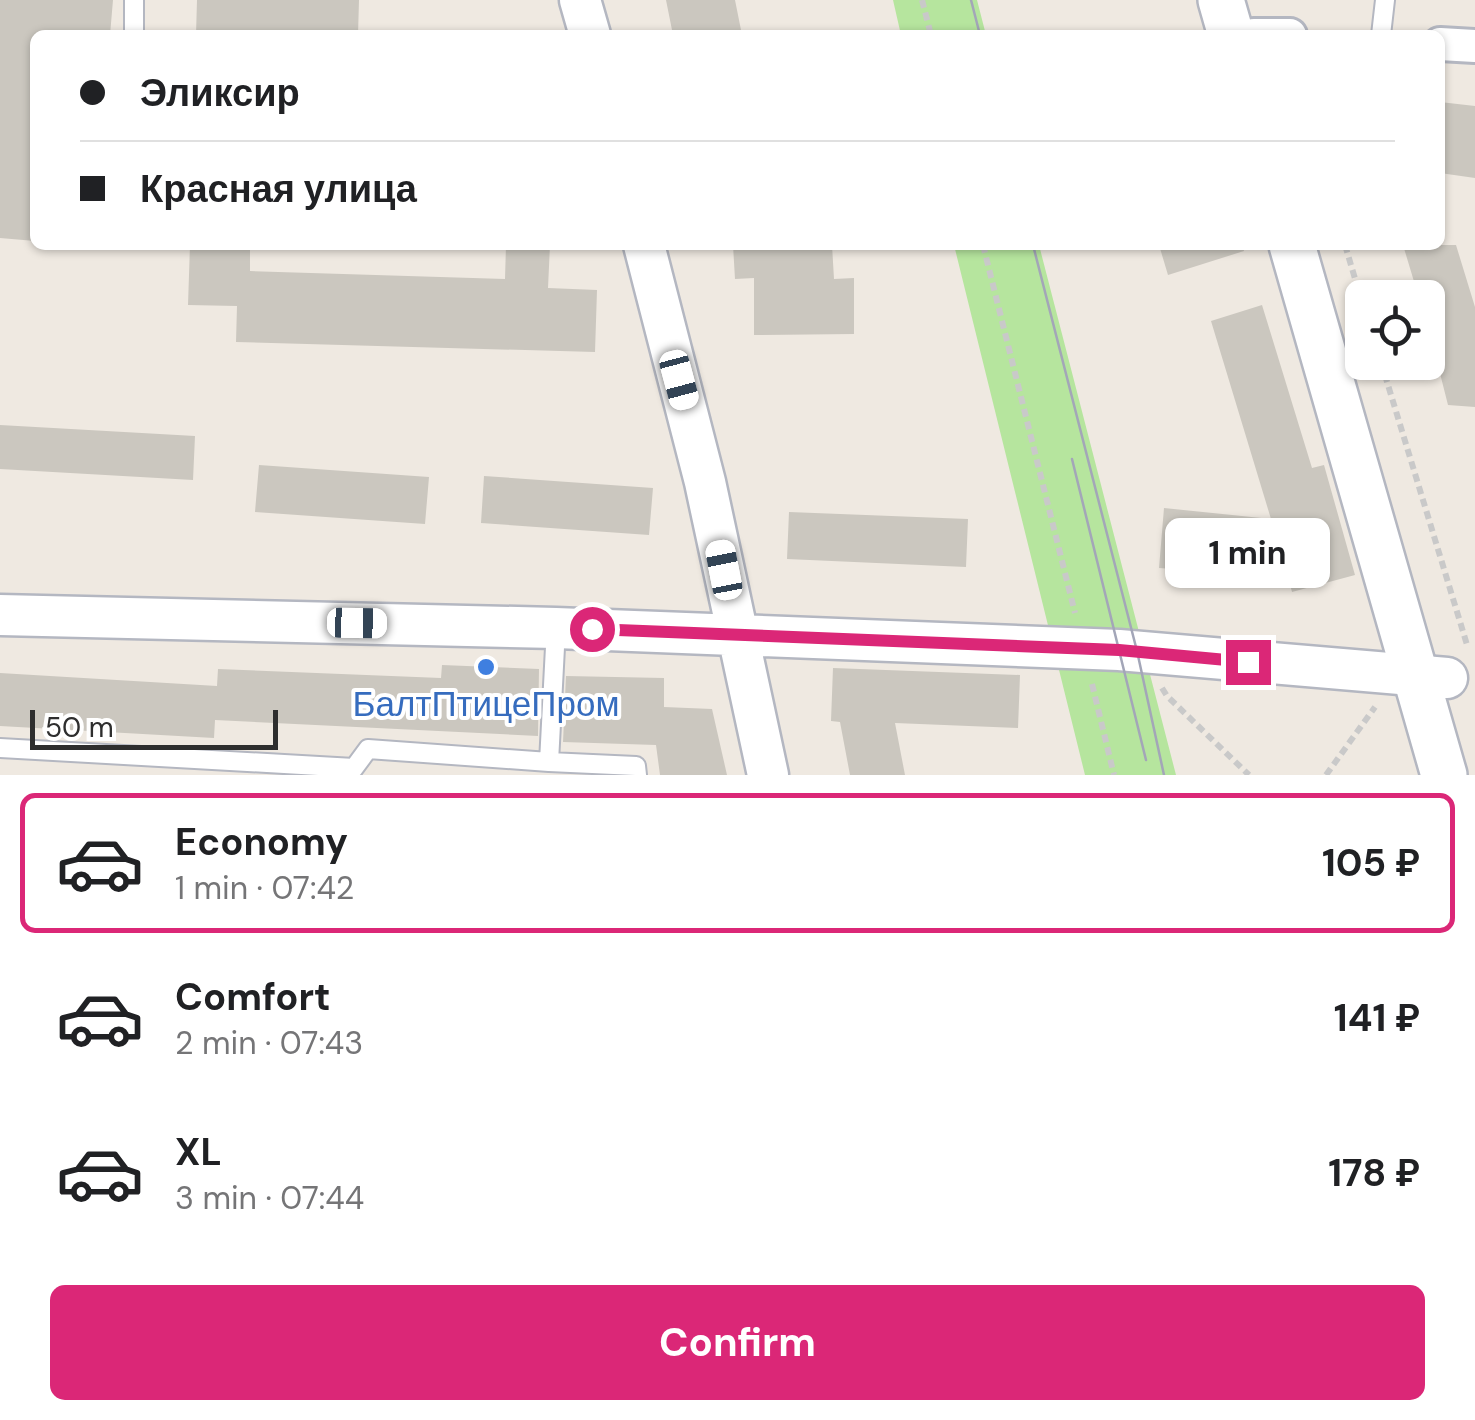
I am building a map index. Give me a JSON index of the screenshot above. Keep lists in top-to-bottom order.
{
  "places": ["БалтПтицеПром"],
  "scale_bar": "50 m",
  "page": {
    "banner": ["Эликсир", "Красная улица"],
    "bubble": "1 min",
    "scale": "50 m",
    "list": [
      {
        "name": "Economy",
        "note": "1 min · 07:42",
        "value": "105 ₽"
      },
      {
        "name": "Comfort",
        "note": "2 min · 07:43",
        "value": "141 ₽"
      },
      {
        "name": "XL",
        "note": "3 min · 07:44",
        "value": "178 ₽"
      }
    ],
    "buttons": "Confirm"
  }
}
